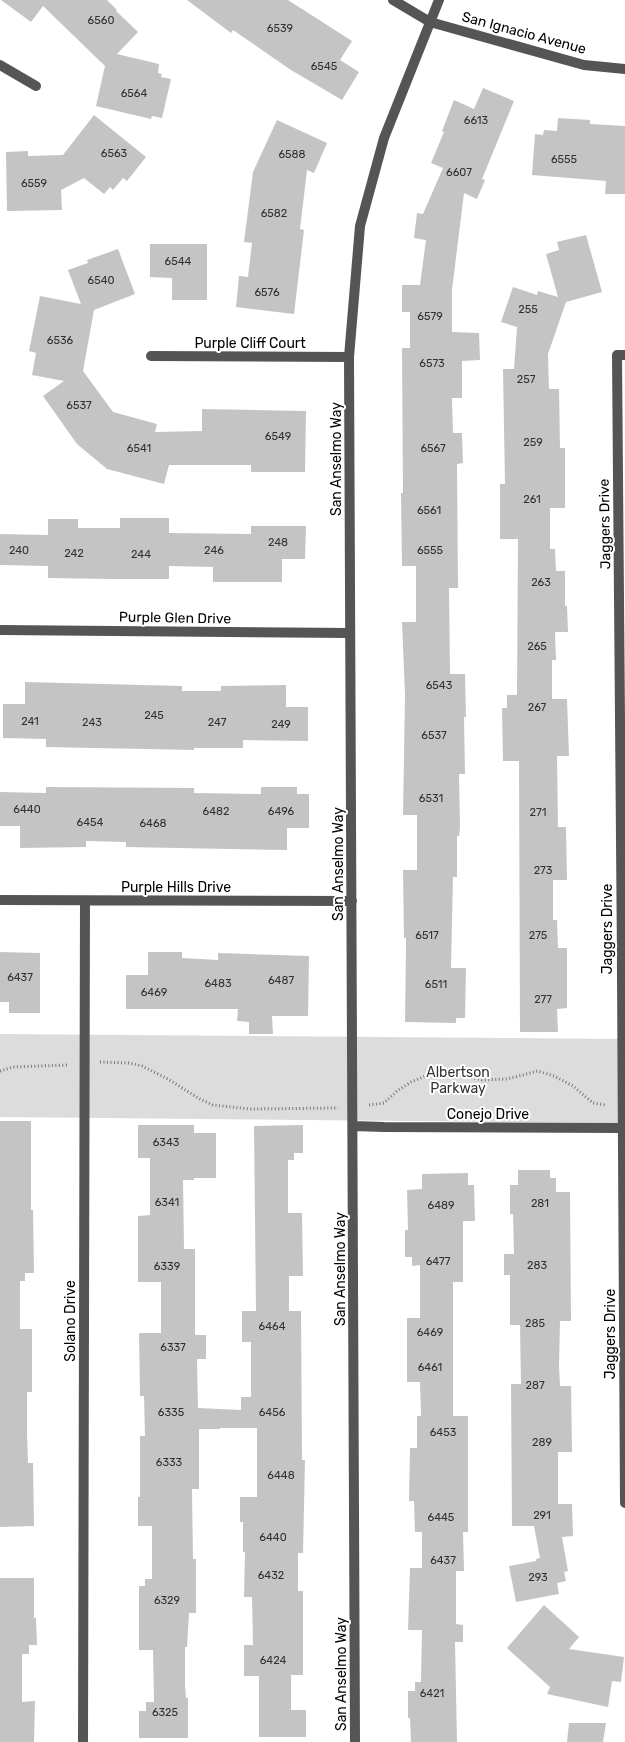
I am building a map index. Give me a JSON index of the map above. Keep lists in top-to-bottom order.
{
  "streets": {
    "street": [
      "San Ignacio Avenue",
      "Purple Cliff Court",
      "San Anselmo Way",
      "Jaggers Drive",
      "Purple Glen Drive",
      "Purple Hills Drive",
      "Conejo Drive",
      "Solano Drive"
    ]
  },
  "crossings": [
    ["San Ignacio Avenue", "San Anselmo Way"],
    ["Purple Cliff Court", "San Anselmo Way"],
    ["San Anselmo Way", "Purple Glen Drive"],
    ["San Anselmo Way", "Purple Hills Drive"],
    ["San Anselmo Way", "Conejo Drive"],
    ["Jaggers Drive", "Conejo Drive"],
    ["Purple Hills Drive", "Solano Drive"]
  ],
  "parks": ["Albertson Parkway"],
  "house_numbers": [
    "6560",
    "6539",
    "6545",
    "6564",
    "6613",
    "6563",
    "6588",
    "6555",
    "6607",
    "6559",
    "6582",
    "6544",
    "6540",
    "6576",
    "255",
    "6579",
    "6536",
    "6573",
    "257",
    "6537",
    "6549",
    "259",
    "6541",
    "6567",
    "261",
    "6561",
    "248",
    "240",
    "246",
    "6555",
    "242",
    "244",
    "263",
    "265",
    "6543",
    "267",
    "245",
    "241",
    "243",
    "247",
    "249",
    "6537",
    "6531",
    "6440",
    "6482",
    "6496",
    "271",
    "6454",
    "6468",
    "273",
    "6517",
    "275",
    "6437",
    "6487",
    "6483",
    "6511",
    "6469",
    "277",
    "6343",
    "6341",
    "281",
    "6489",
    "6477",
    "283",
    "6339",
    "285",
    "6464",
    "6469",
    "6337",
    "6461",
    "287",
    "6335",
    "6456",
    "6453",
    "289",
    "6333",
    "6448",
    "291",
    "6445",
    "6440",
    "6437",
    "6432",
    "293",
    "6329",
    "6424",
    "6421",
    "6325"
  ]
}
